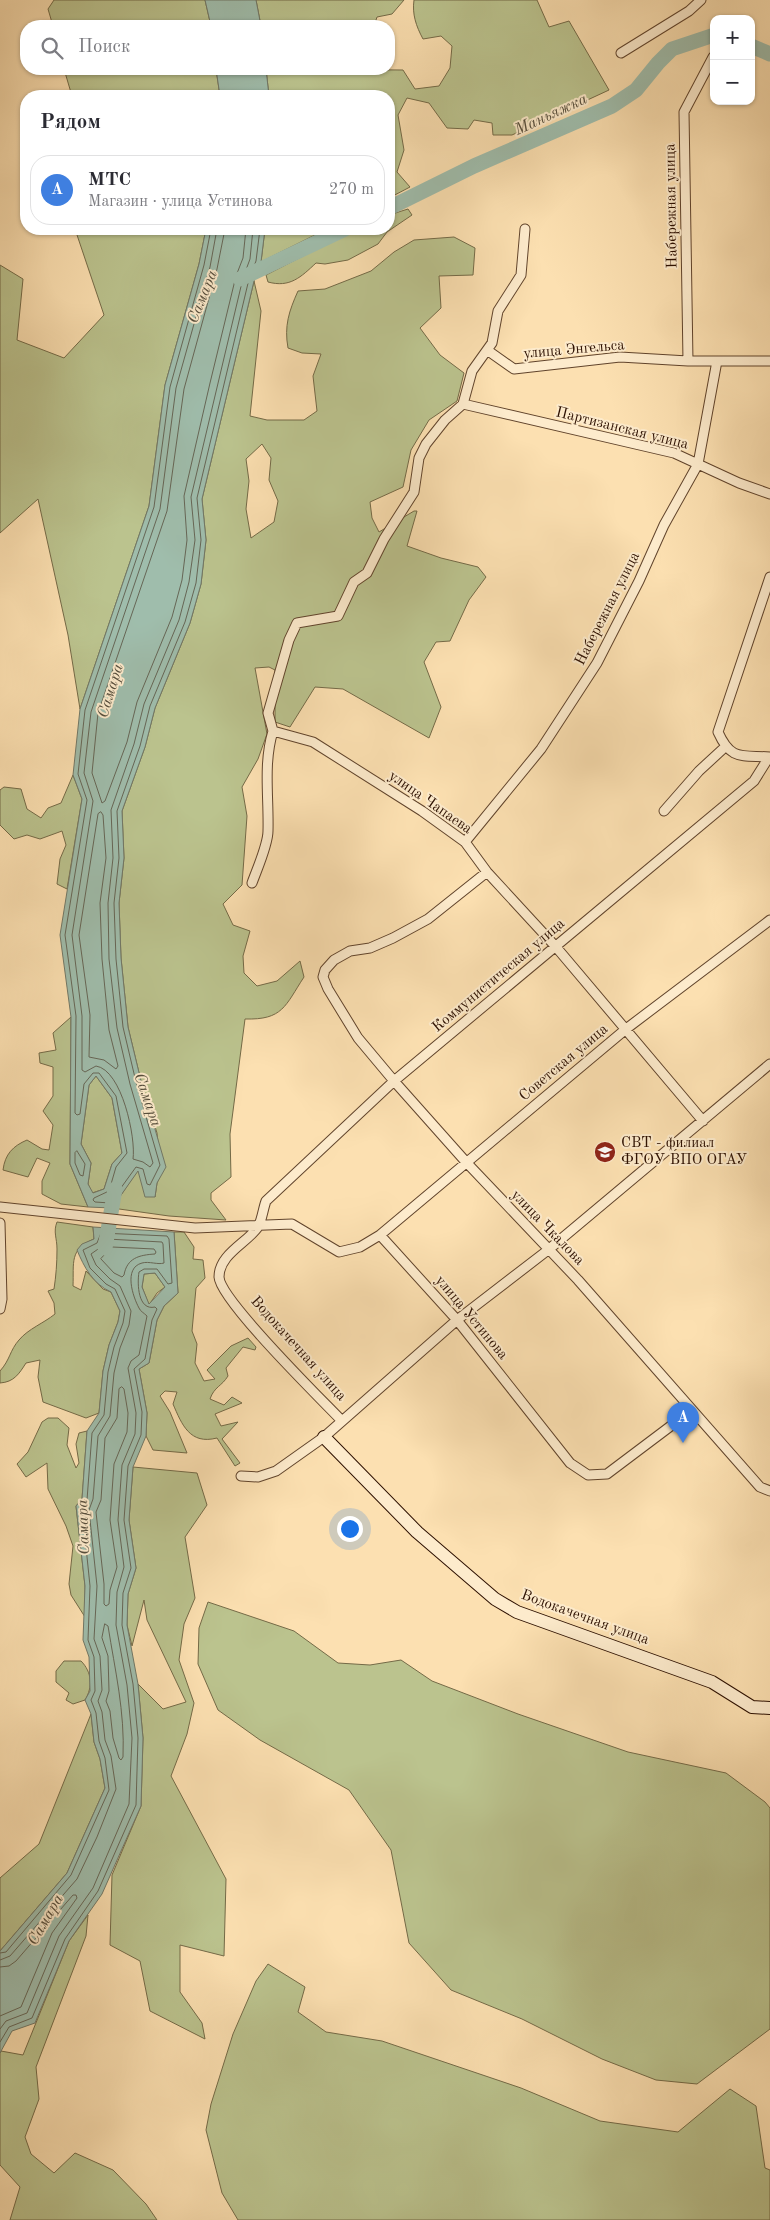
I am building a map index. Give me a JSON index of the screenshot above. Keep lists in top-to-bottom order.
{
  "streets": {
    "street": [
      "Набережная улица",
      "улица Энгельса",
      "Партизанская улица",
      "улица Чапаева",
      "Коммунистическая улица",
      "Советская улица",
      "улица Чкалова",
      "улица Устинова",
      "Водокачечная улица"
    ]
  },
  "crossings": [
    ["Набережная улица", "улица Энгельса"],
    ["Набережная улица", "Партизанская улица"],
    ["Набережная улица", "улица Чапаева"],
    ["улица Чапаева", "Коммунистическая улица"],
    ["улица Чапаева", "Советская улица"],
    ["улица Чапаева", "улица Чкалова"],
    ["Коммунистическая улица", "улица Чкалова"],
    ["Коммунистическая улица", "Водокачечная улица"],
    ["Советская улица", "улица Чкалова"],
    ["Советская улица", "улица Устинова"],
    ["улица Чкалова", "улица Устинова"]
  ],
  "water": ["Маньяжка", "Самара"],
  "places": {
    "school or university": ["СВТ - филиал ФГОУ ВПО ОГАУ"]
  },
  "page": {
    "map_buttons": ["+", "−"],
    "search": "Поиск",
    "heading": "Рядом",
    "list": [
      {
        "mark": "A",
        "name": "МТС",
        "note": "Магазин · улица Устинова",
        "value": "270 m"
      }
    ],
    "pins": "A"
  }
}
